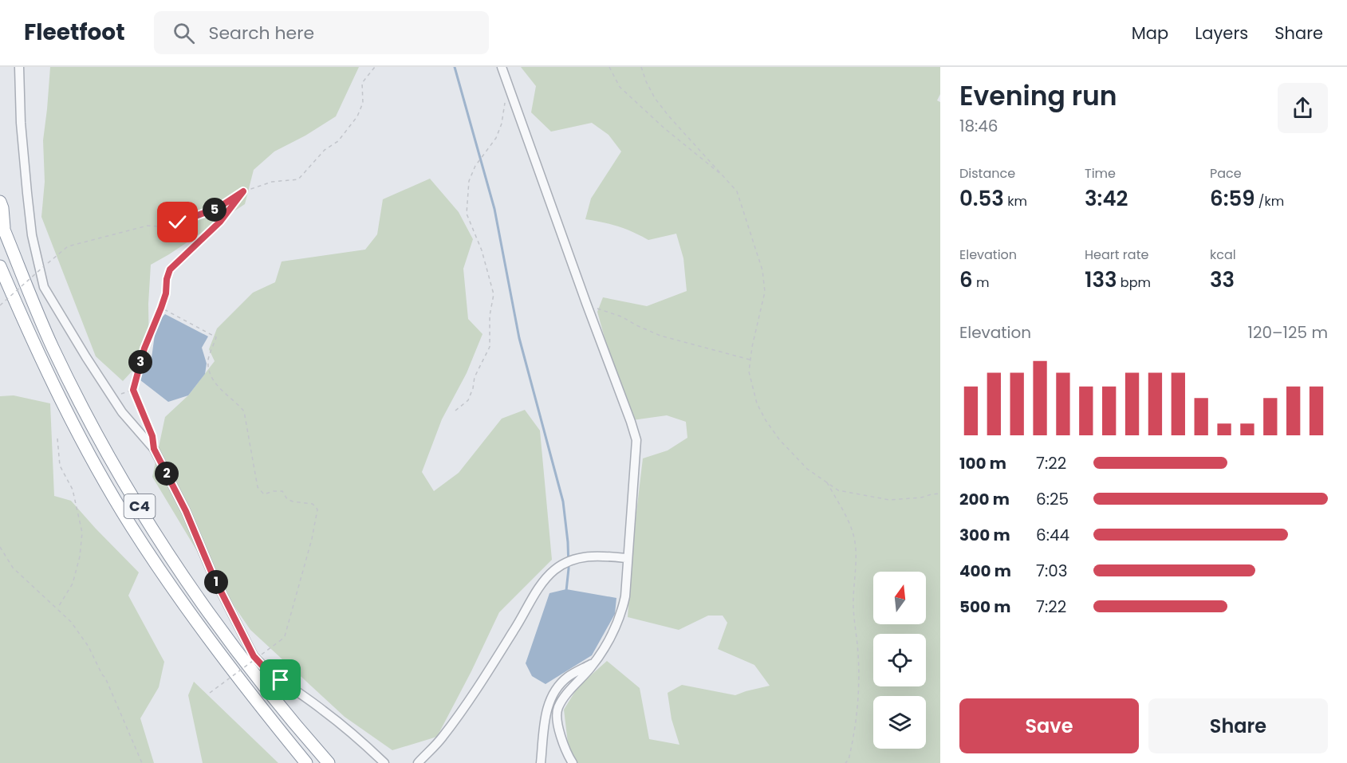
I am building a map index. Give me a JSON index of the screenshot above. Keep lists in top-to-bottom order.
{
  "streets": {
    "highway": ["C4"]
  },
  "north": "top",
  "page": {
    "header": "Fleetfoot",
    "search": "Search here",
    "nav": ["Map", "Layers", "Share"],
    "heading": ["Evening run", "18:46"],
    "stats": [
      ["Distance", "0.53 km"],
      ["Time", "3:42"],
      ["Pace", "6:59 /km"],
      ["Elevation", "6 m"],
      ["Heart rate", "133 bpm"],
      ["kcal", "33"]
    ],
    "pins": [
      "5",
      "3",
      "2",
      "1"
    ],
    "chart": ["Elevation", "120–125 m"],
    "list": [
      {
        "name": "100 m",
        "note": "7:22"
      },
      {
        "name": "200 m",
        "note": "6:25"
      },
      {
        "name": "300 m",
        "note": "6:44"
      },
      {
        "name": "400 m",
        "note": "7:03"
      },
      {
        "name": "500 m",
        "note": "7:22"
      }
    ],
    "buttons": ["Save", "Share"]
  }
}
